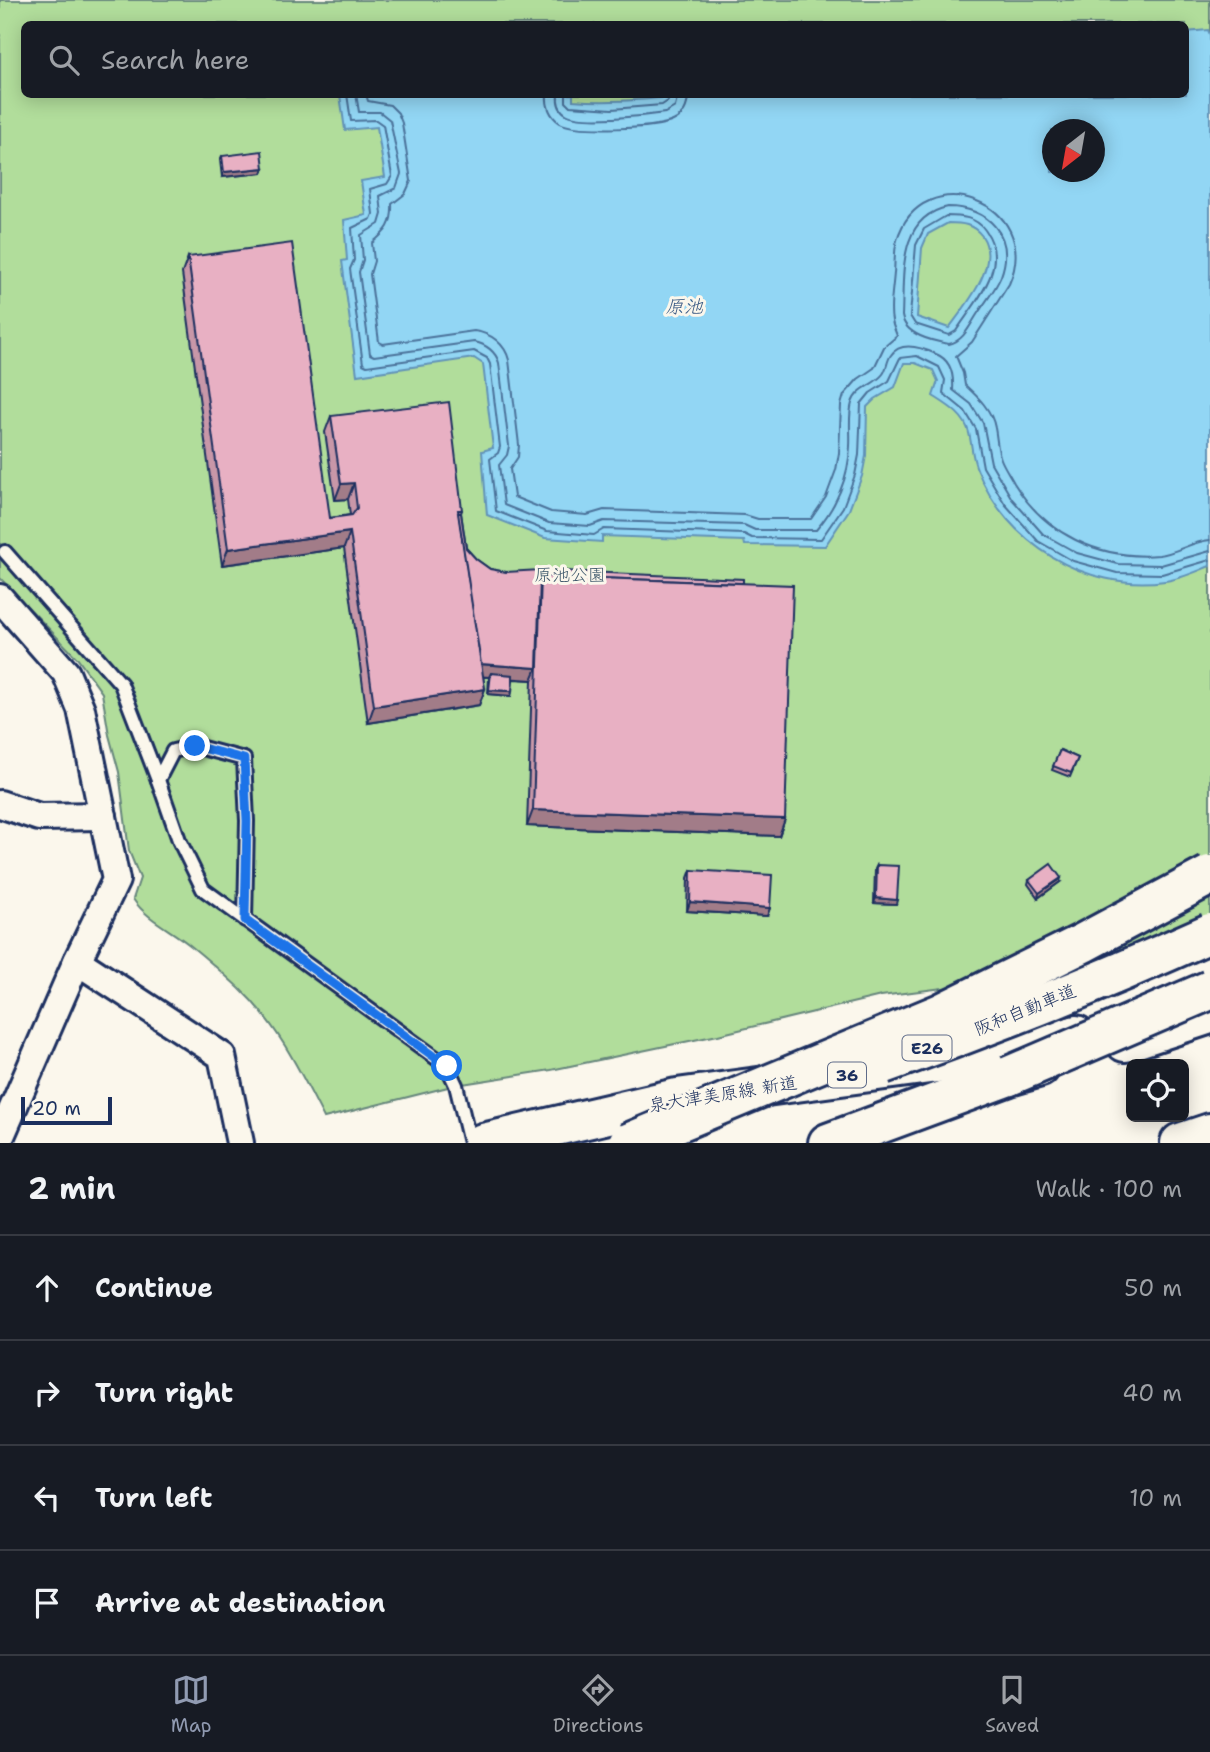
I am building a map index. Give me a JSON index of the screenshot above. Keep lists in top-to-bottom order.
{
  "streets": {
    "main road": [
      "阪和自動車道",
      "E26",
      "36",
      "泉大津美原線 新道"
    ]
  },
  "water": ["原池"],
  "parks": ["原池公園"],
  "scale_bar": "20 m",
  "north": "bottom left",
  "page": {
    "search": "Search here",
    "scale": "20 m",
    "heading": ["2 min", "Walk · 100 m"],
    "list": [
      ["Continue", "50 m"],
      ["Turn right", "40 m"],
      ["Turn left", "10 m"],
      "Arrive at destination"
    ],
    "nav": ["Map", "Directions", "Saved"]
  }
}
